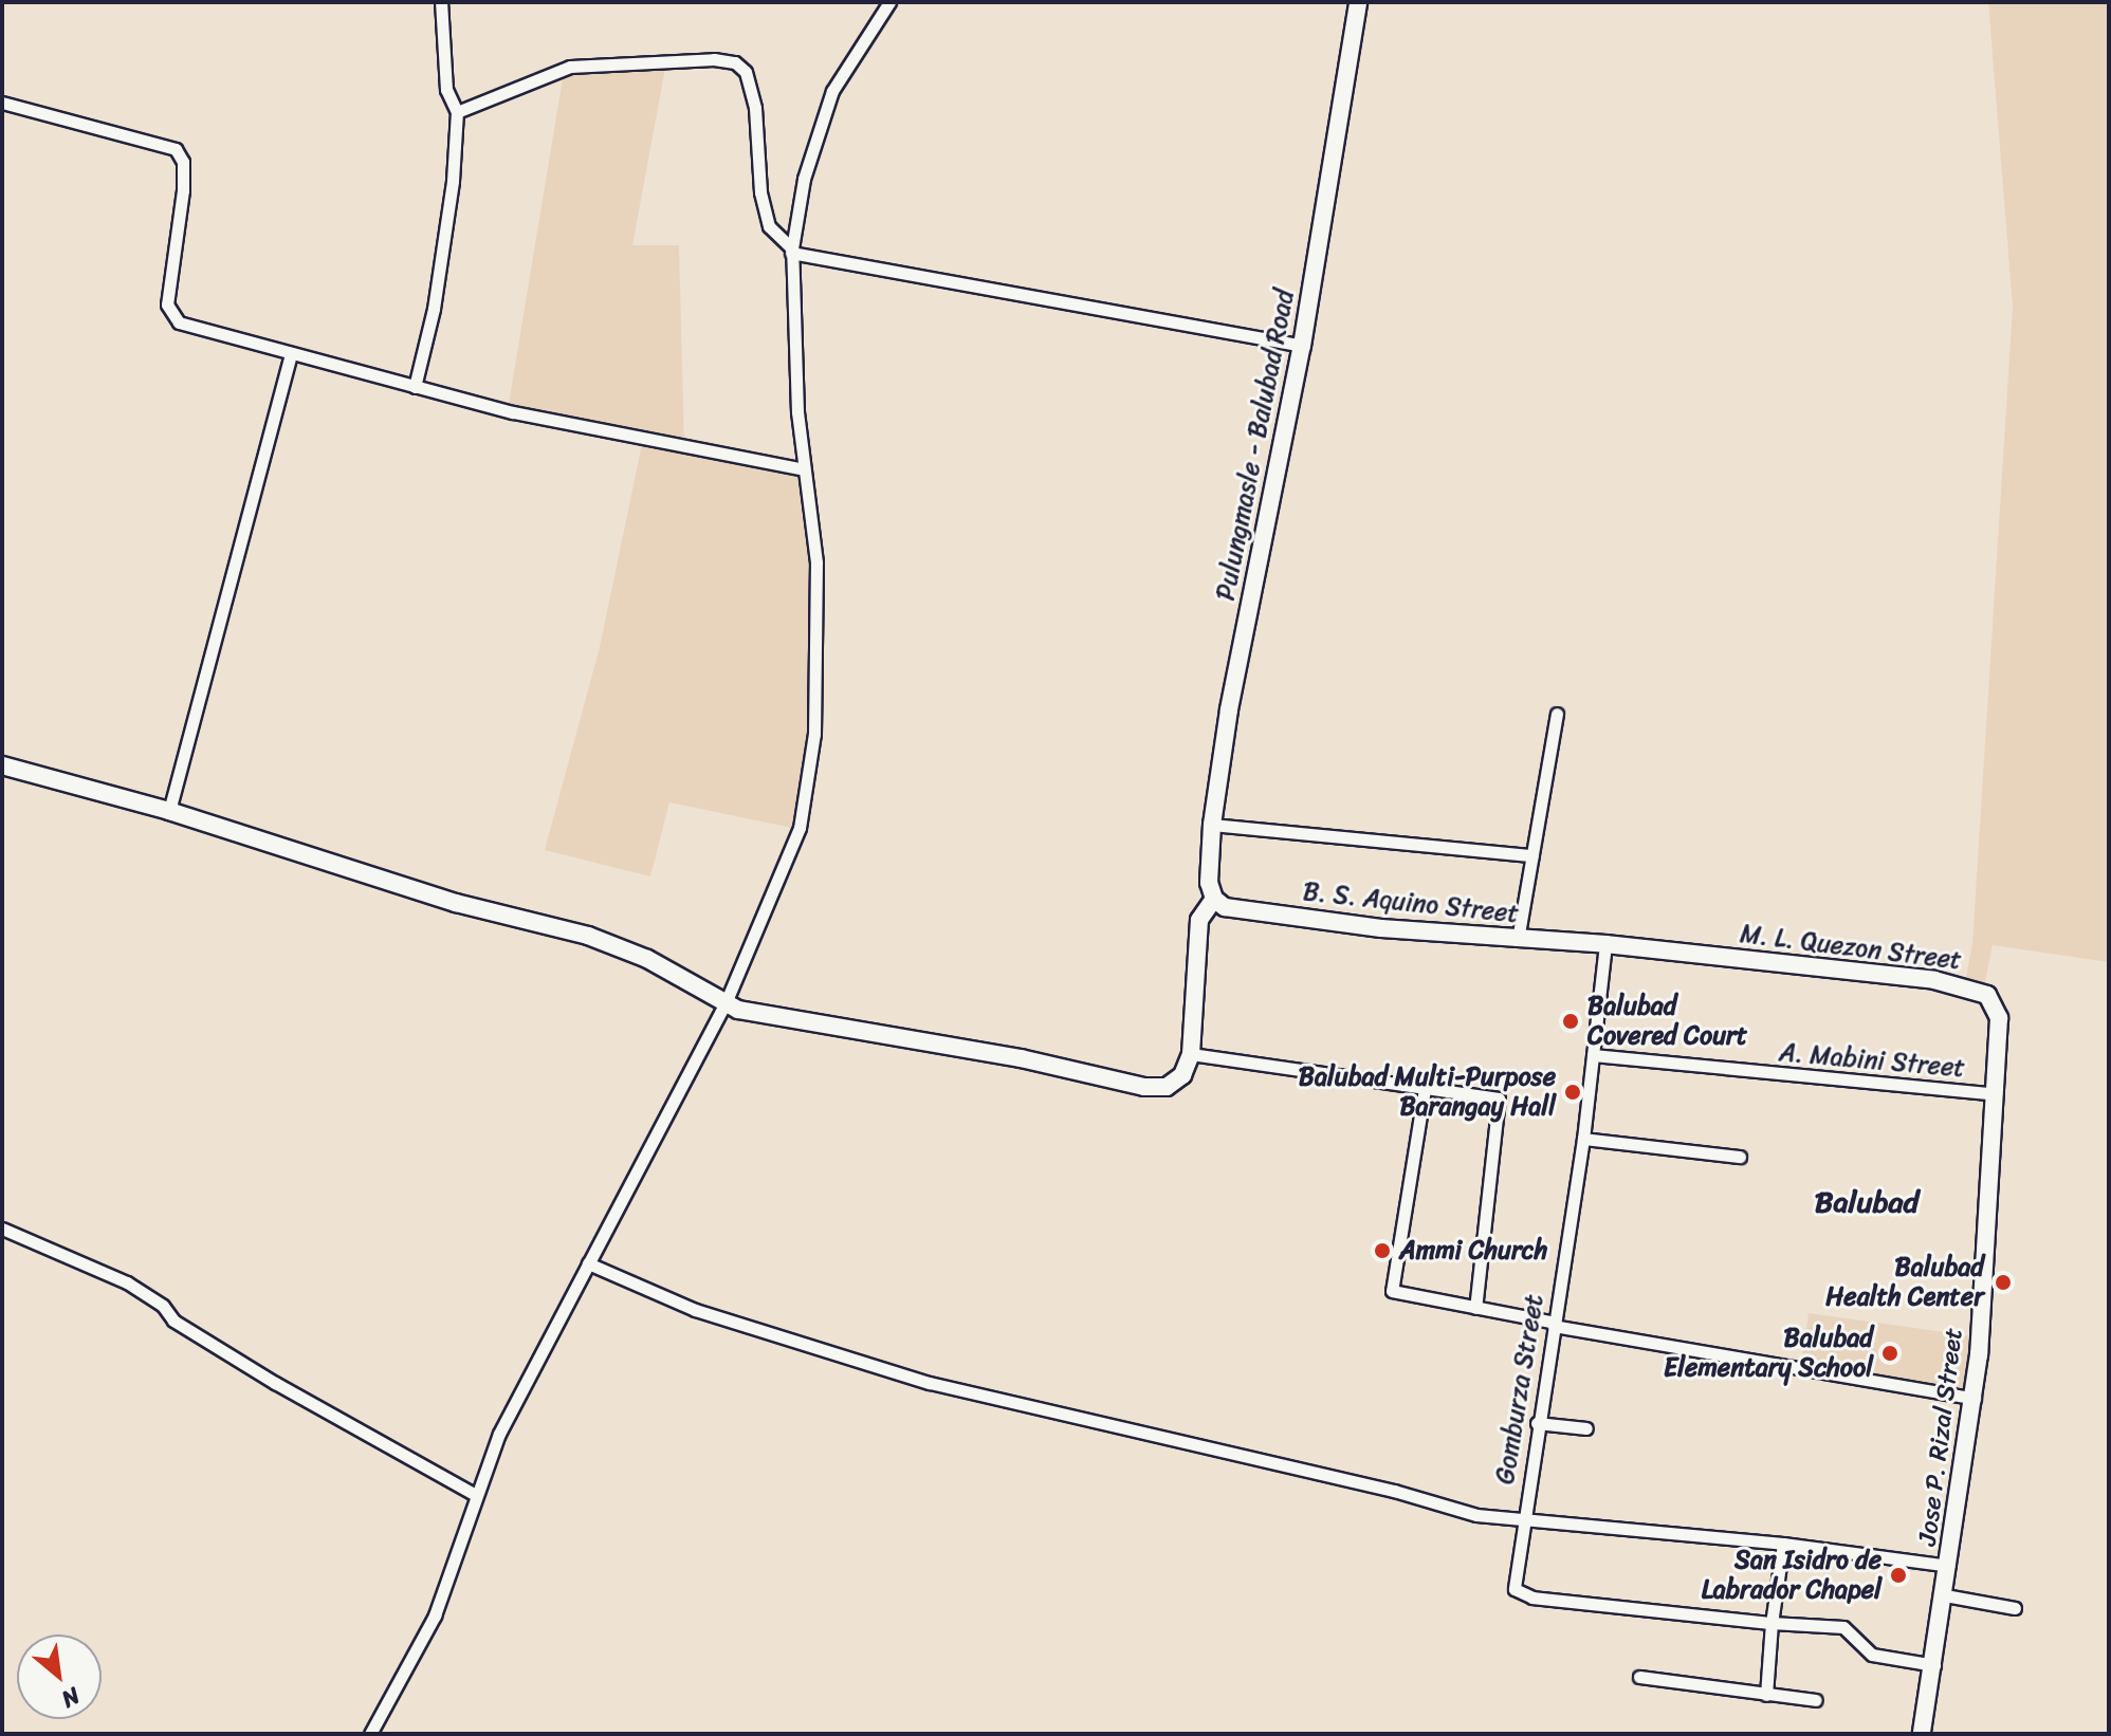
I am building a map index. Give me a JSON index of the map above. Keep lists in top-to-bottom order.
{
  "streets": {
    "street": [
      "Pulungmasle - Balubad Road",
      "B. S. Aquino Street",
      "M. L. Quezon Street",
      "A. Mabini Street",
      "Gomburza Street",
      "Jose P. Rizal Street"
    ]
  },
  "crossings": [
    ["Pulungmasle - Balubad Road", "B. S. Aquino Street"],
    ["B. S. Aquino Street", "M. L. Quezon Street"],
    ["B. S. Aquino Street", "Gomburza Street"],
    ["M. L. Quezon Street", "A. Mabini Street"],
    ["M. L. Quezon Street", "Gomburza Street"],
    ["M. L. Quezon Street", "Jose P. Rizal Street"],
    ["A. Mabini Street", "Gomburza Street"],
    ["A. Mabini Street", "Jose P. Rizal Street"],
    ["Gomburza Street", "Jose P. Rizal Street"]
  ],
  "districts": ["Balubad"],
  "places": [
    "Balubad Covered Court",
    "Balubad Multi-Purpose Barangay Hall",
    "Ammi Church",
    "Balubad Health Center",
    "Balubad Elementary School",
    "San Isidro de Labrador Chapel"
  ],
  "north": "bottom right"
}
